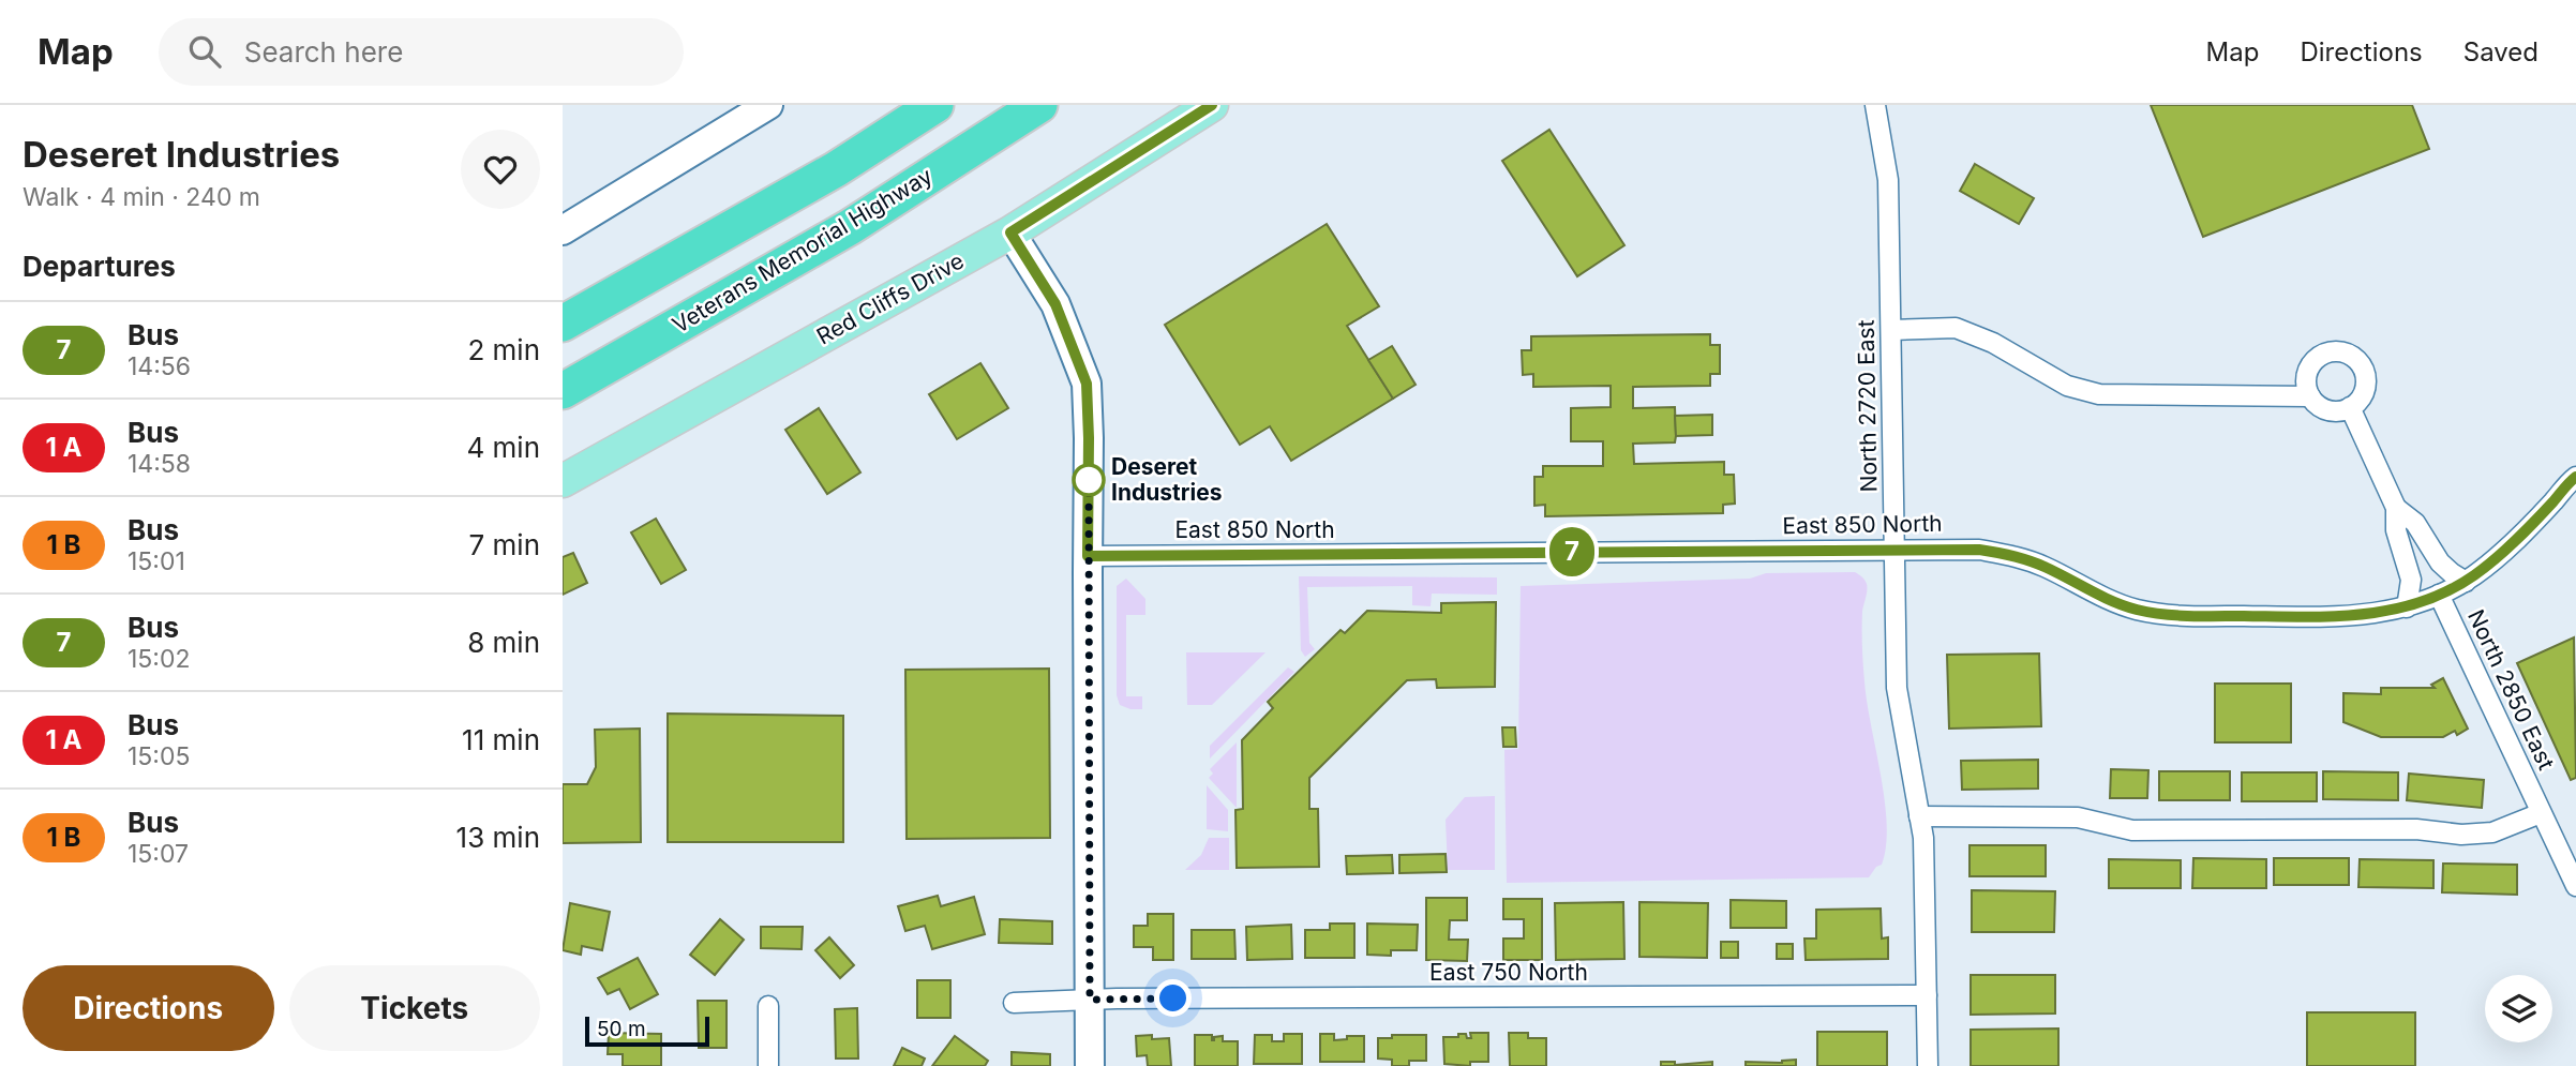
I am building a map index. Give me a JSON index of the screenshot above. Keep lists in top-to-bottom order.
{
  "streets": {
    "highway": ["Veterans Memorial Highway"],
    "main road": ["Red Cliffs Drive"],
    "street": [
      "North 2720 East",
      "East 850 North",
      "North 2850 East",
      "East 750 North"
    ]
  },
  "crossings": [
    ["North 2720 East", "East 850 North"],
    ["North 2720 East", "East 750 North"],
    ["East 850 North", "North 2850 East"]
  ],
  "places": ["Deseret Industries"],
  "lines": ["bus line 7"],
  "scale_bar": "50 m",
  "page": {
    "header": "Map",
    "search": "Search here",
    "nav": ["Map", "Directions", "Saved"],
    "heading": [
      ["Deseret Industries", "Walk · 4 min · 240 m"],
      "Departures"
    ],
    "on_map": "7",
    "list": [
      {
        "mark": "7",
        "name": "Bus",
        "note": "14:56",
        "value": "2 min"
      },
      {
        "mark": "1 A",
        "name": "Bus",
        "note": "14:58",
        "value": "4 min"
      },
      {
        "mark": "1 B",
        "name": "Bus",
        "note": "15:01",
        "value": "7 min"
      },
      {
        "mark": "7",
        "name": "Bus",
        "note": "15:02",
        "value": "8 min"
      },
      {
        "mark": "1 A",
        "name": "Bus",
        "note": "15:05",
        "value": "11 min"
      },
      {
        "mark": "1 B",
        "name": "Bus",
        "note": "15:07",
        "value": "13 min"
      }
    ],
    "buttons": ["Directions", "Tickets"],
    "scale": "50 m"
  }
}
